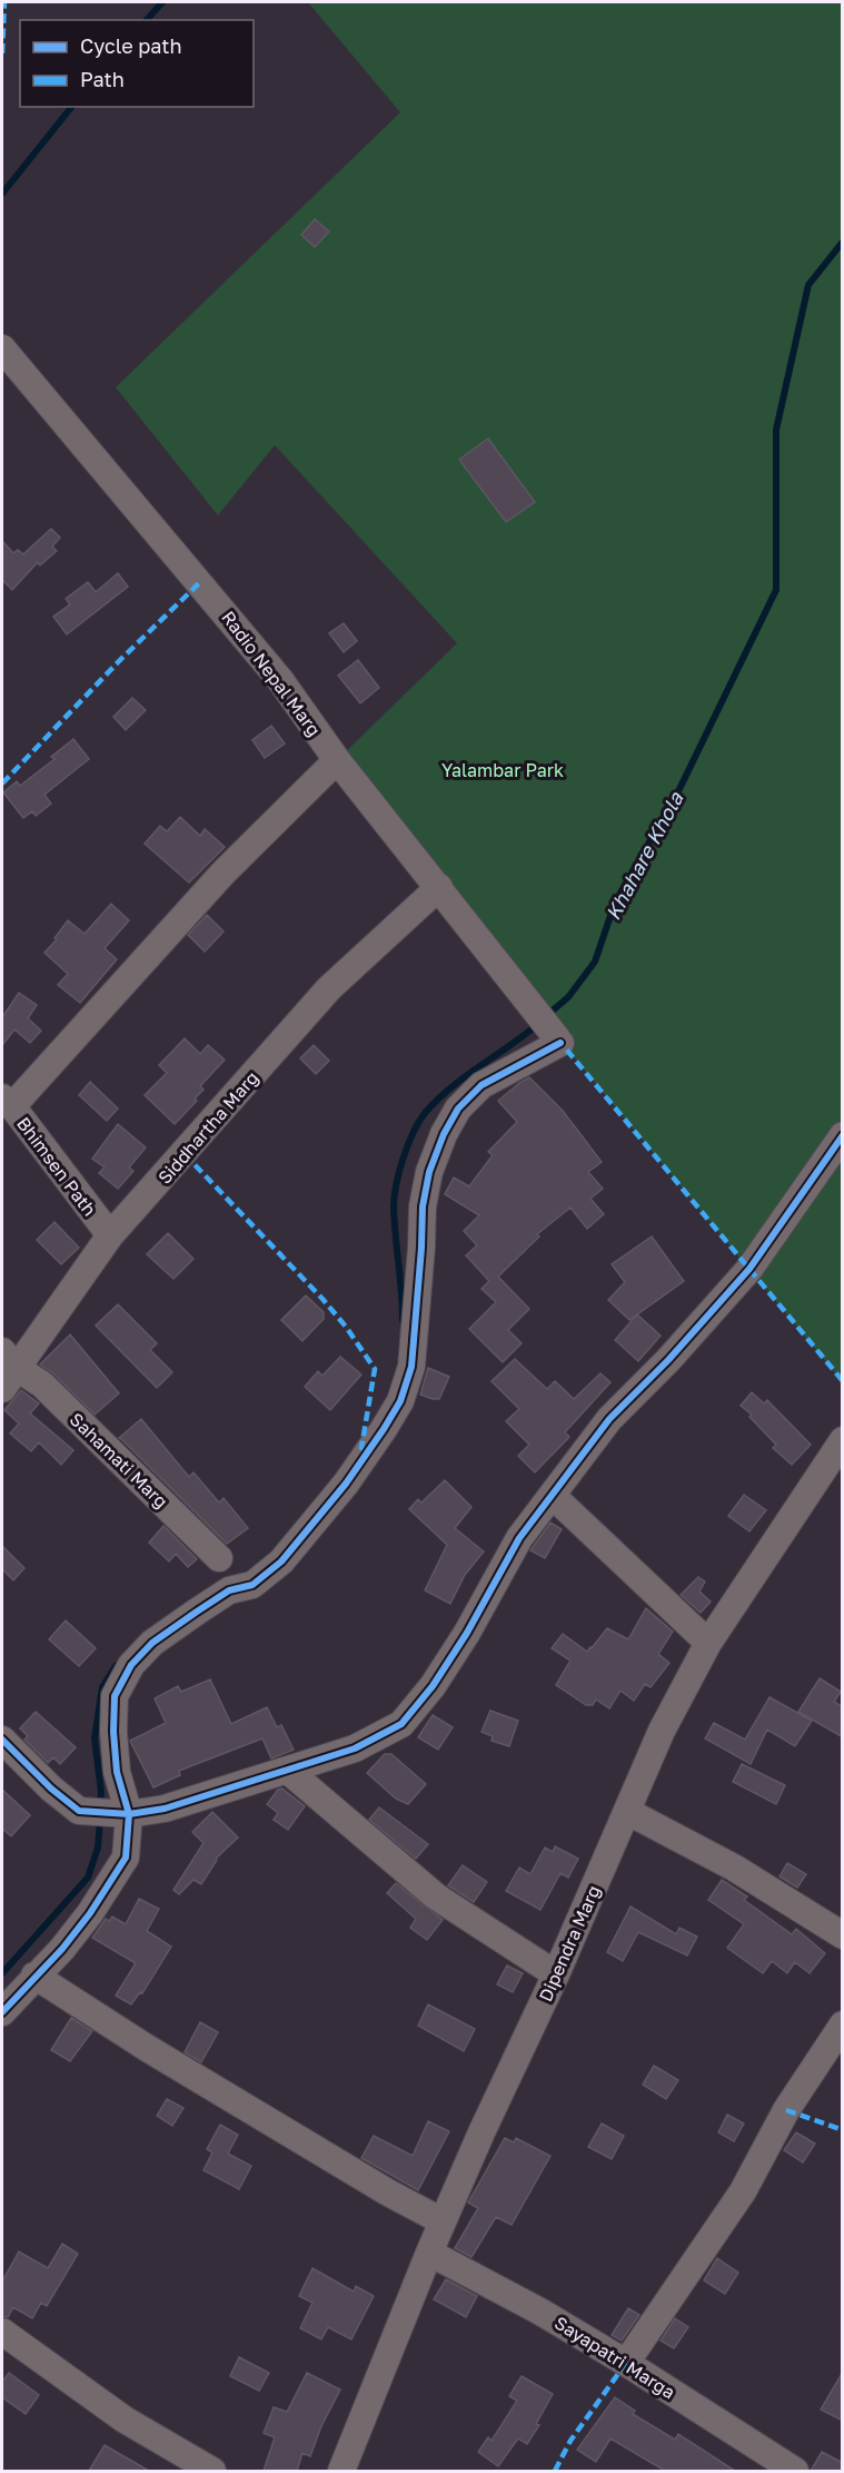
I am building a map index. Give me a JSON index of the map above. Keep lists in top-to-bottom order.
{
  "streets": {
    "street": [
      "Radio Nepal Marg",
      "Siddhartha Marg",
      "Bhimsen Path",
      "Sahamati Marg",
      "Dipendra Marg",
      "Sayapatri Marga"
    ]
  },
  "crossings": [
    ["Radio Nepal Marg", "Siddhartha Marg"],
    ["Siddhartha Marg", "Bhimsen Path"],
    ["Siddhartha Marg", "Sahamati Marg"],
    ["Dipendra Marg", "Sayapatri Marga"]
  ],
  "water": ["Khahare Khola"],
  "parks": ["Yalambar Park"],
  "legend": ["Cycle path", "Path"]
}
